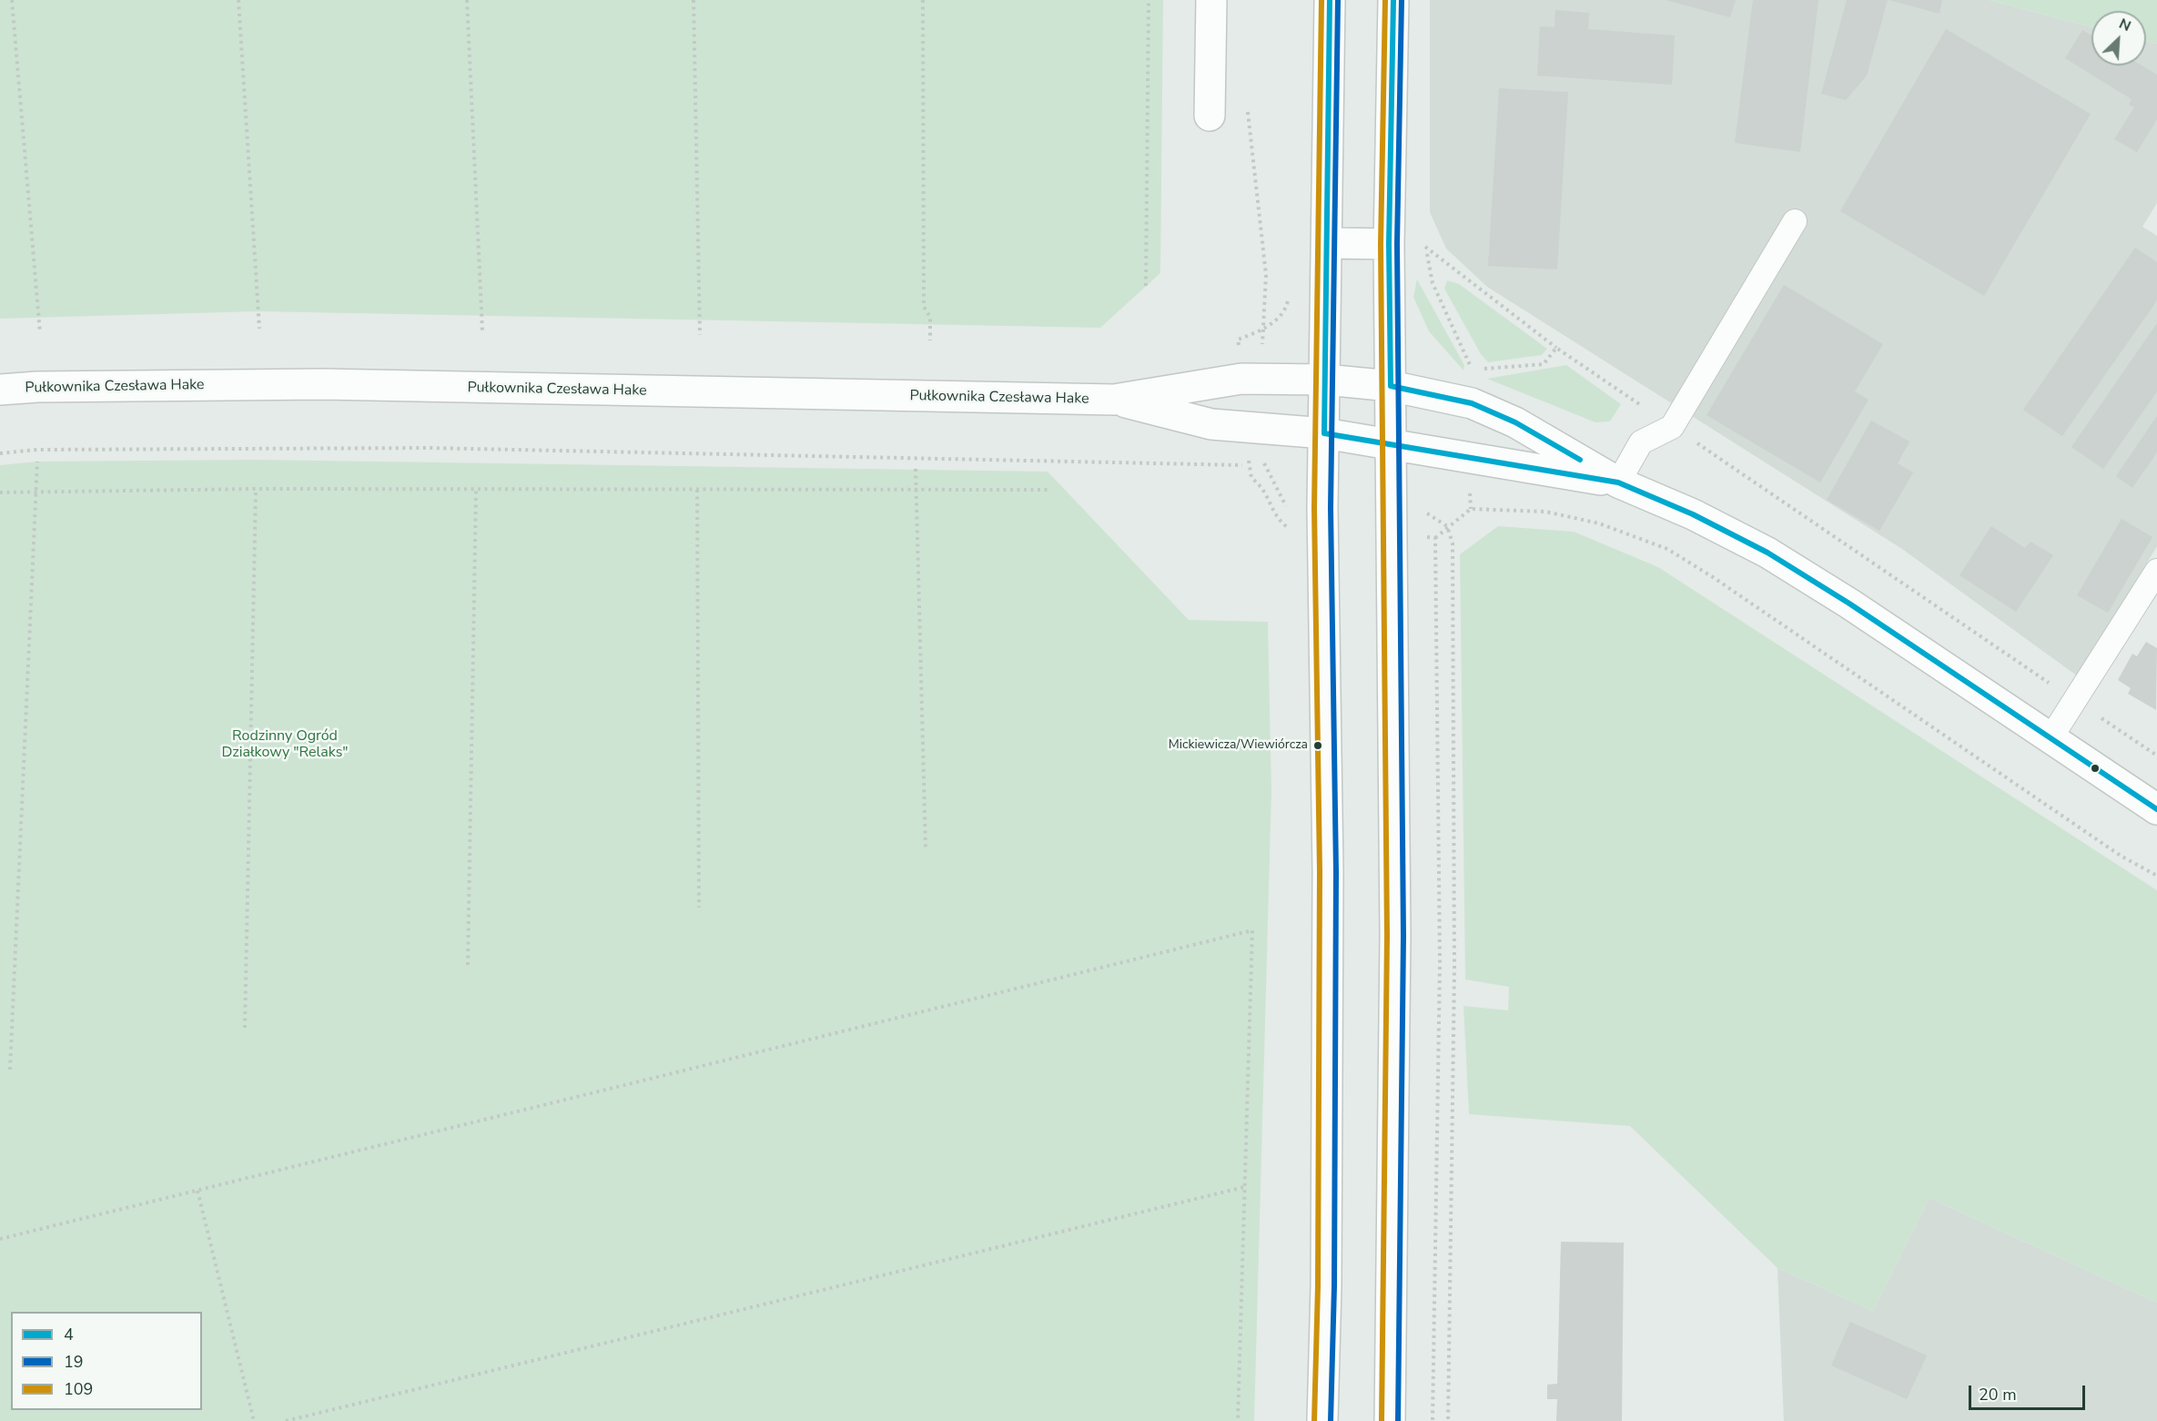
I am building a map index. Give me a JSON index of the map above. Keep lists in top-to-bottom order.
{
  "streets": {
    "street": ["Pułkownika Czesława Hake"]
  },
  "parks": ["Rodzinny Ogród Działkowy \"Relaks\""],
  "places": ["Mickiewicza/Wiewiórcza"],
  "lines": ["transit line 4", "transit line 19", "transit line 109"],
  "legend": ["4", "19", "109"],
  "scale_bar": "20 m",
  "north": "top right"
}
